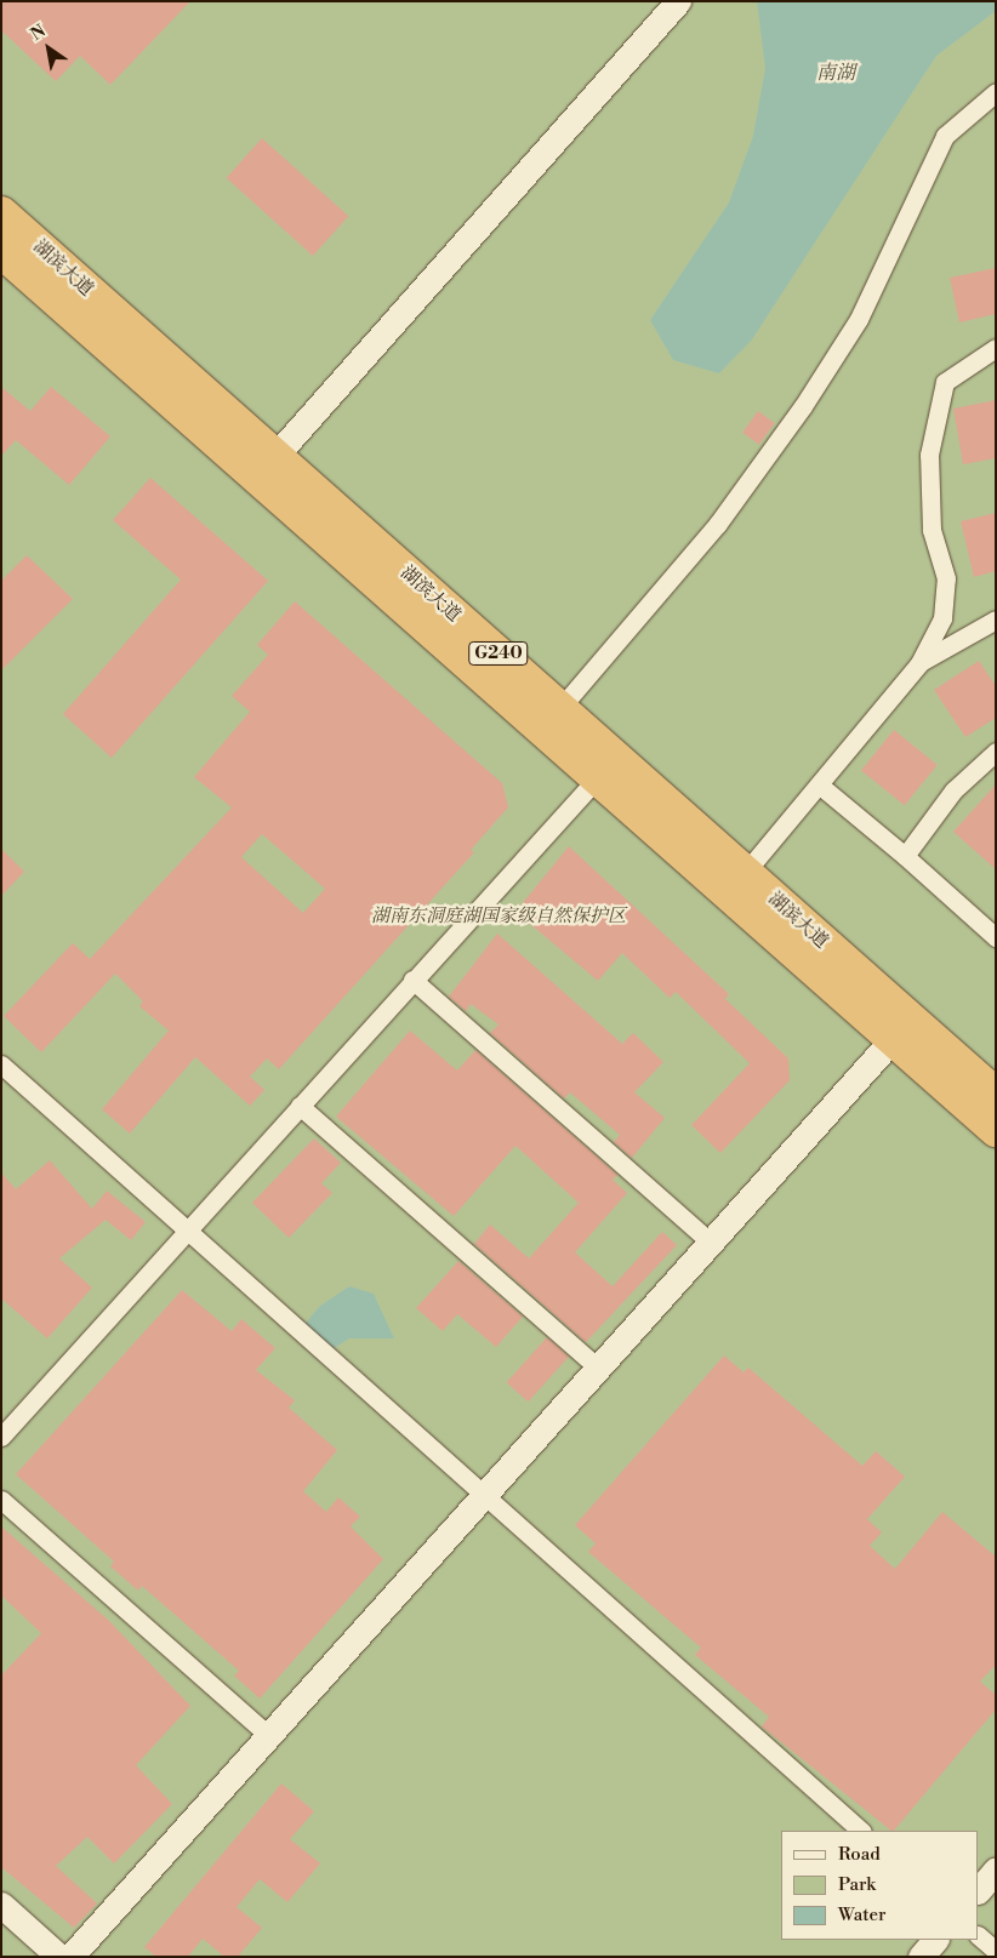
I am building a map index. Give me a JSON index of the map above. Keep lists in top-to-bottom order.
{
  "streets": {
    "highway": ["湖滨大道", "G240"]
  },
  "water": ["南湖"],
  "parks": ["湖南东洞庭湖国家级自然保护区"],
  "legend": ["Road", "Park", "Water"],
  "north": "top left"
}
